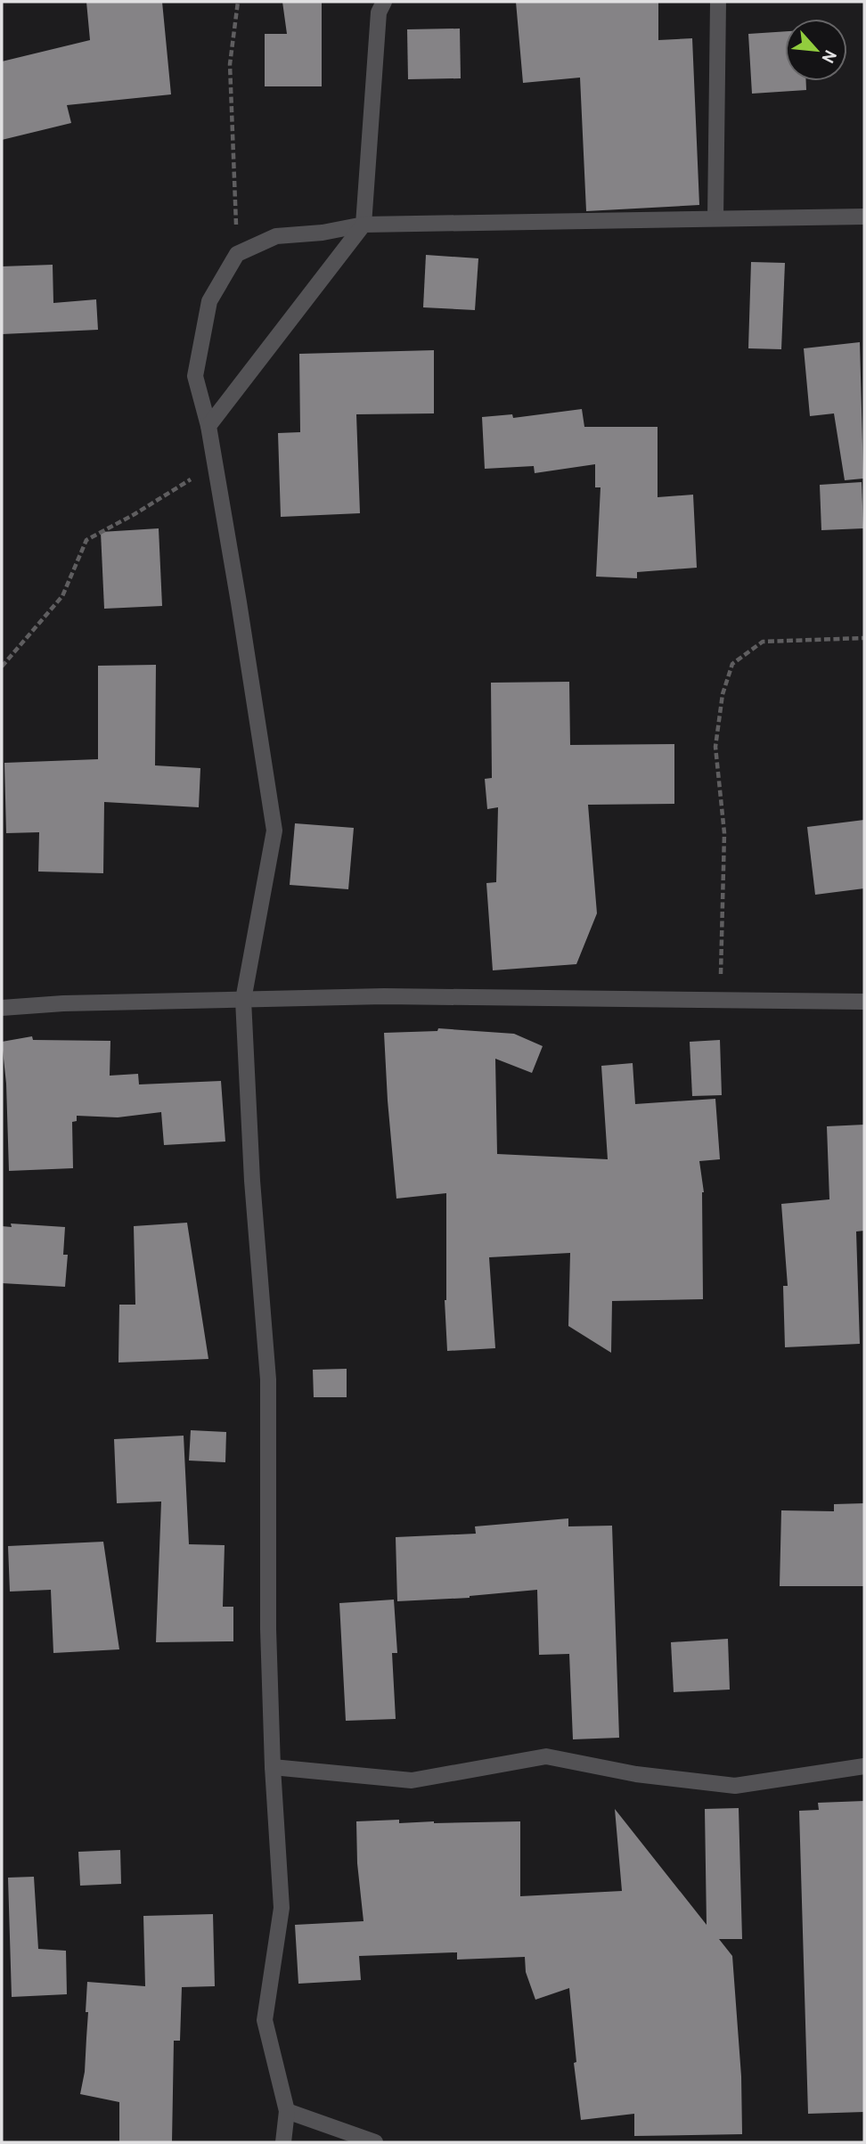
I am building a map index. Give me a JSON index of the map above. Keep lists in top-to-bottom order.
{
  "north": "bottom right"
}
